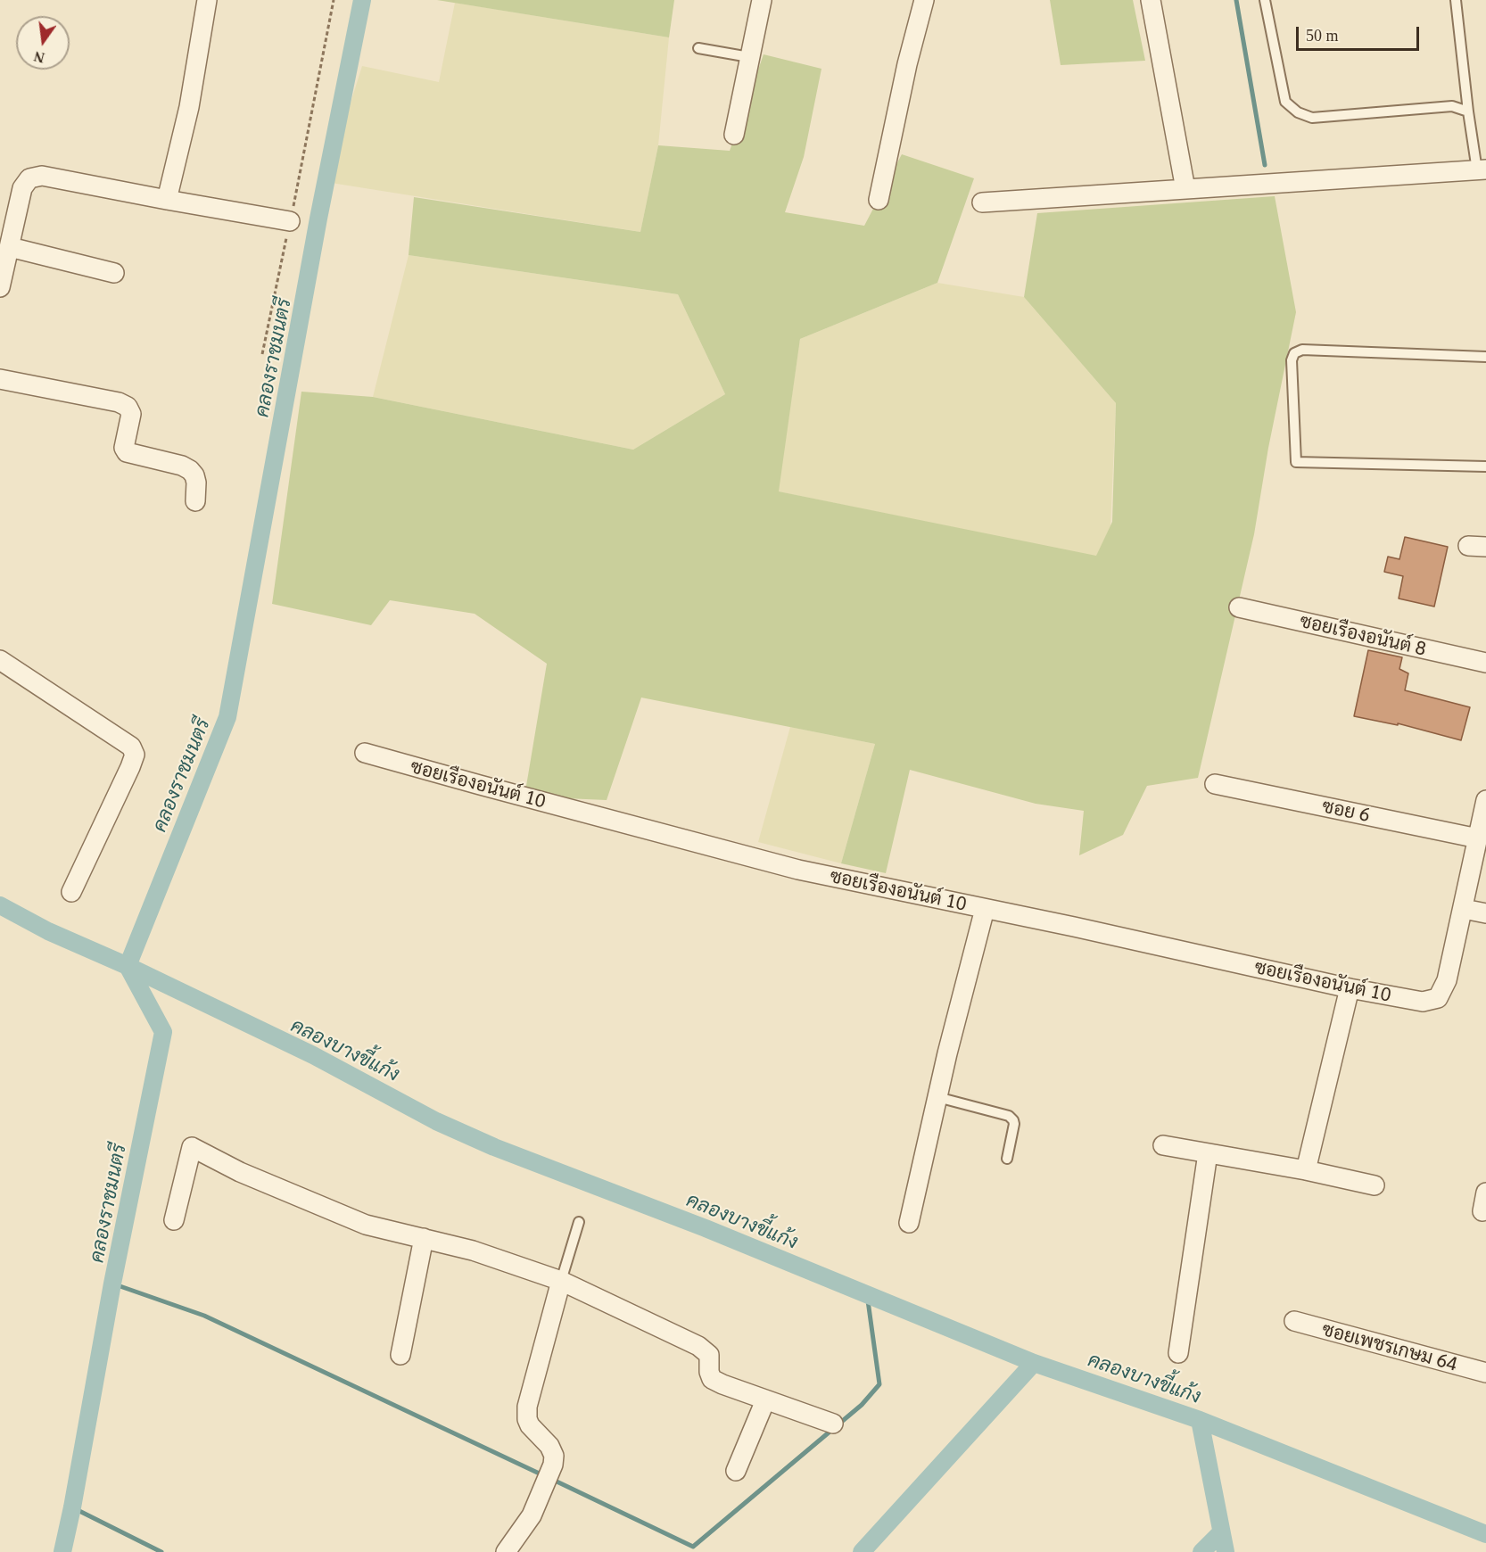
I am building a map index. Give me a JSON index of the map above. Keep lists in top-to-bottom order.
{
  "streets": {
    "street": [
      "ซอยเรืองอนันต์ 8",
      "ซอยเรืองอนันต์ 10",
      "ซอย 6",
      "ซอยเพชรเกษม 64"
    ]
  },
  "water": ["คลองราชมนตรี", "คลองบางขี้แก้ง"],
  "scale_bar": "50 m",
  "north": "bottom"
}
